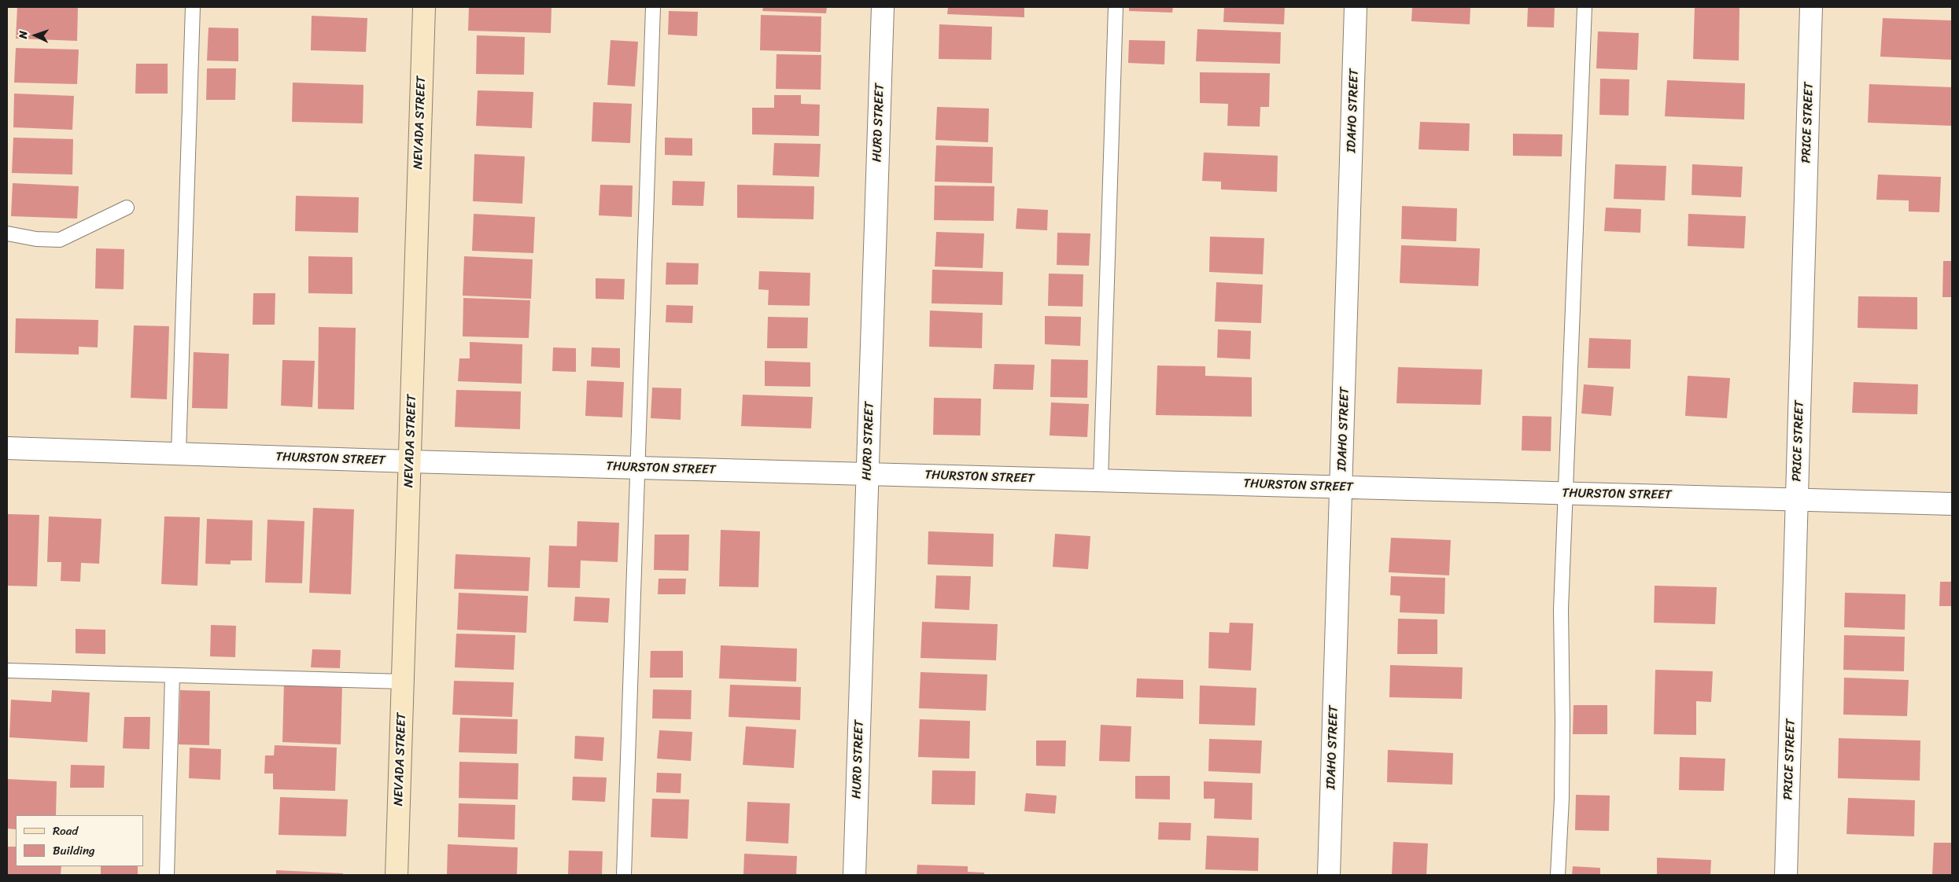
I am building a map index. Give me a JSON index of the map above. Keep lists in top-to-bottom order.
{
  "streets": {
    "street": [
      "IDAHO STREET",
      "NEVADA STREET",
      "HURD STREET",
      "PRICE STREET",
      "THURSTON STREET"
    ]
  },
  "crossings": [
    ["IDAHO STREET", "THURSTON STREET"],
    ["NEVADA STREET", "THURSTON STREET"],
    ["HURD STREET", "THURSTON STREET"],
    ["PRICE STREET", "THURSTON STREET"]
  ],
  "legend": ["Road", "Building"],
  "north": "left"
}
